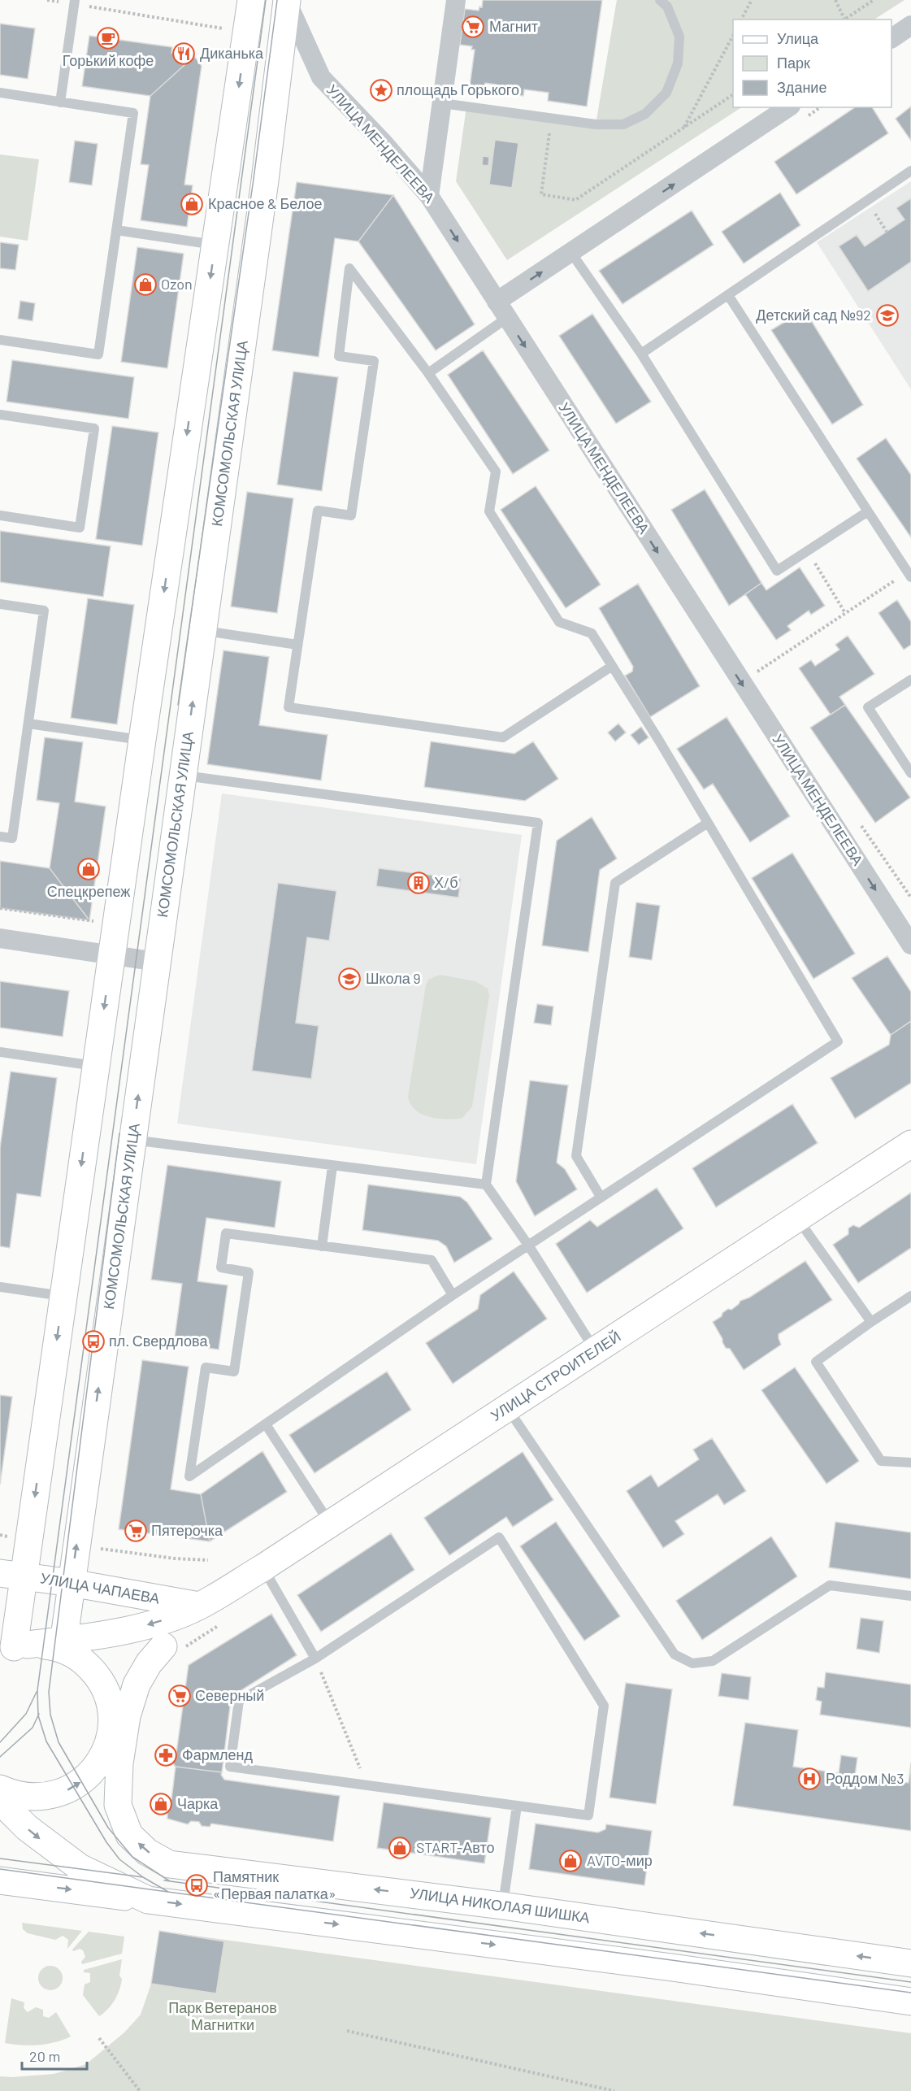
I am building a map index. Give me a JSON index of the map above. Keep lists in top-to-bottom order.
{
  "streets": {
    "main road": [
      "КОМСОМОЛЬСКАЯ УЛИЦА",
      "УЛИЦА СТРОИТЕЛЕЙ",
      "УЛИЦА ЧАПАЕВА",
      "УЛИЦА НИКОЛАЯ ШИШКА"
    ],
    "street": ["УЛИЦА МЕНДЕЛЕЕВА"]
  },
  "crossings": [
    ["УЛИЦА МЕНДЕЛЕЕВА", "КОМСОМОЛЬСКАЯ УЛИЦА"],
    ["КОМСОМОЛЬСКАЯ УЛИЦА", "УЛИЦА СТРОИТЕЛЕЙ"],
    ["КОМСОМОЛЬСКАЯ УЛИЦА", "УЛИЦА ЧАПАЕВА"],
    ["УЛИЦА СТРОИТЕЛЕЙ", "УЛИЦА ЧАПАЕВА"],
    ["УЛИЦА СТРОИТЕЛЕЙ", "УЛИЦА НИКОЛАЯ ШИШКА"]
  ],
  "one_way": ["УЛИЦА МЕНДЕЛЕЕВА"],
  "parks": ["Парк Ветеранов Магнитки"],
  "places": {
    "supermarket": ["Магнит", "Пятерочка", "Северный"],
    "cafe": ["Горький кофе"],
    "restaurant": ["Диканька"],
    "place": ["площадь Горького"],
    "shop": [
      "Красное & Белое",
      "Ozon",
      "Спецкрепеж",
      "Чарка",
      "START-Авто",
      "AVTO-мир"
    ],
    "school or university": ["Детский сад №92", "Школа 9"],
    "building": ["Х/б"],
    "bus stop": ["пл. Свердлова", "Памятник «Первая палатка»"],
    "pharmacy": ["Фармленд"],
    "hospital": ["Роддом №3"]
  },
  "legend": ["Улица", "Парк", "Здание"],
  "scale_bar": "20 m"
}
